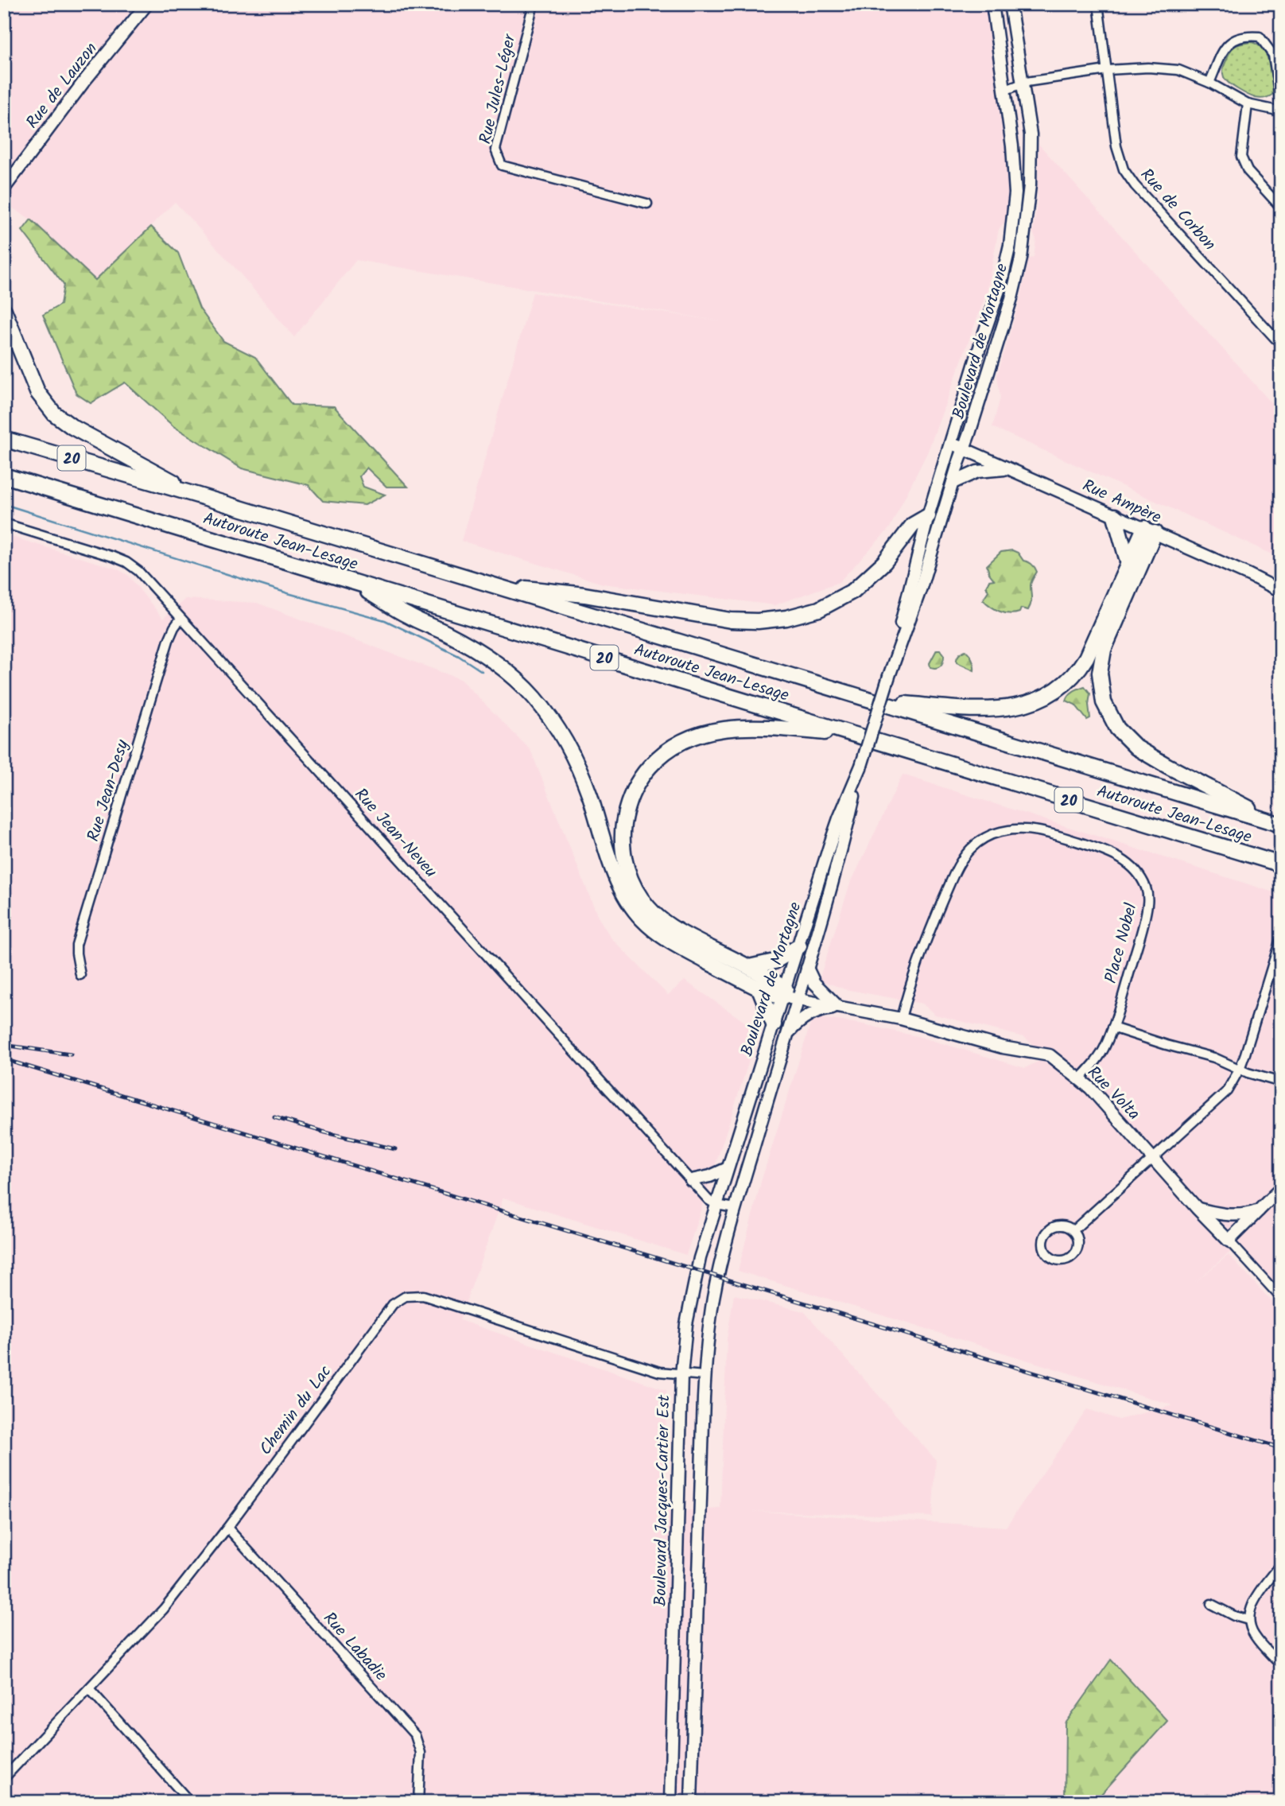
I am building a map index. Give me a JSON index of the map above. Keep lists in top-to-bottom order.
{
  "streets": {
    "highway": ["20", "Autoroute Jean-Lesage"],
    "main road": [
      "Rue de Lauzon",
      "Boulevard de Mortagne",
      "Rue Ampère",
      "Rue Volta",
      "Boulevard Jacques-Cartier Est"
    ],
    "street": [
      "Rue Jules-Léger",
      "Rue de Corbon",
      "Rue Jean-Desy",
      "Rue Jean-Neveu",
      "Place Nobel",
      "Chemin du Lac",
      "Rue Labadie"
    ]
  },
  "crossings": [
    ["Boulevard de Mortagne", "Rue Ampère"],
    ["Boulevard de Mortagne", "Rue Jean-Neveu"],
    ["Boulevard de Mortagne", "Rue Volta"],
    ["Boulevard de Mortagne", "Boulevard Jacques-Cartier Est"],
    ["Rue Jean-Desy", "Rue Jean-Neveu"],
    ["Rue Jean-Neveu", "Boulevard Jacques-Cartier Est"],
    ["Place Nobel", "Rue Volta"],
    ["Chemin du Lac", "Boulevard Jacques-Cartier Est"],
    ["Chemin du Lac", "Rue Labadie"]
  ]
}
